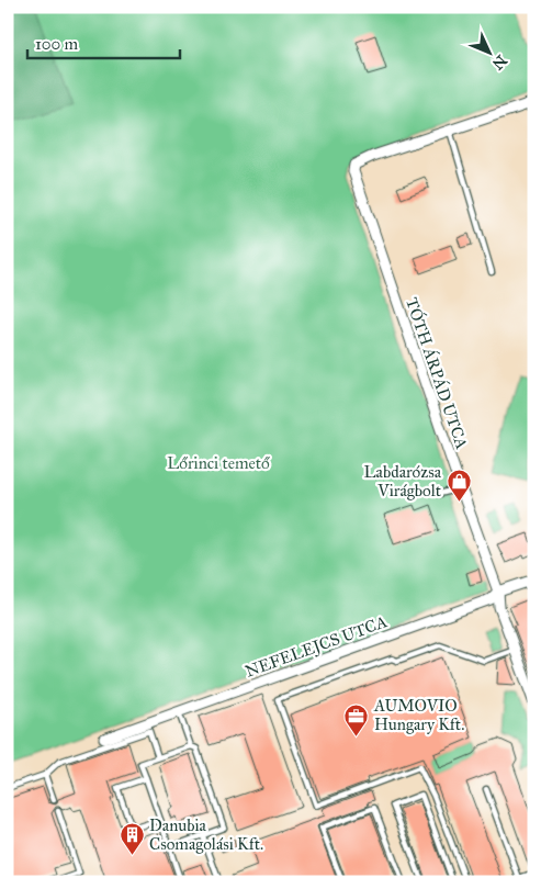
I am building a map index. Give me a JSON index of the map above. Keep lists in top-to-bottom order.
{
  "streets": {
    "street": ["TÓTH ÁRPÁD UTCA", "NEFELEJCS UTCA"]
  },
  "crossings": [
    ["TÓTH ÁRPÁD UTCA", "NEFELEJCS UTCA"]
  ],
  "parks": ["Lőrinci temető"],
  "places": {
    "shop": ["Labdarózsa Virágbolt"],
    "office": ["AUMOVIO Hungary Kft."],
    "building": ["Danubia Csomagolási Kft."]
  },
  "scale_bar": "100 m",
  "north": "bottom right"
}
